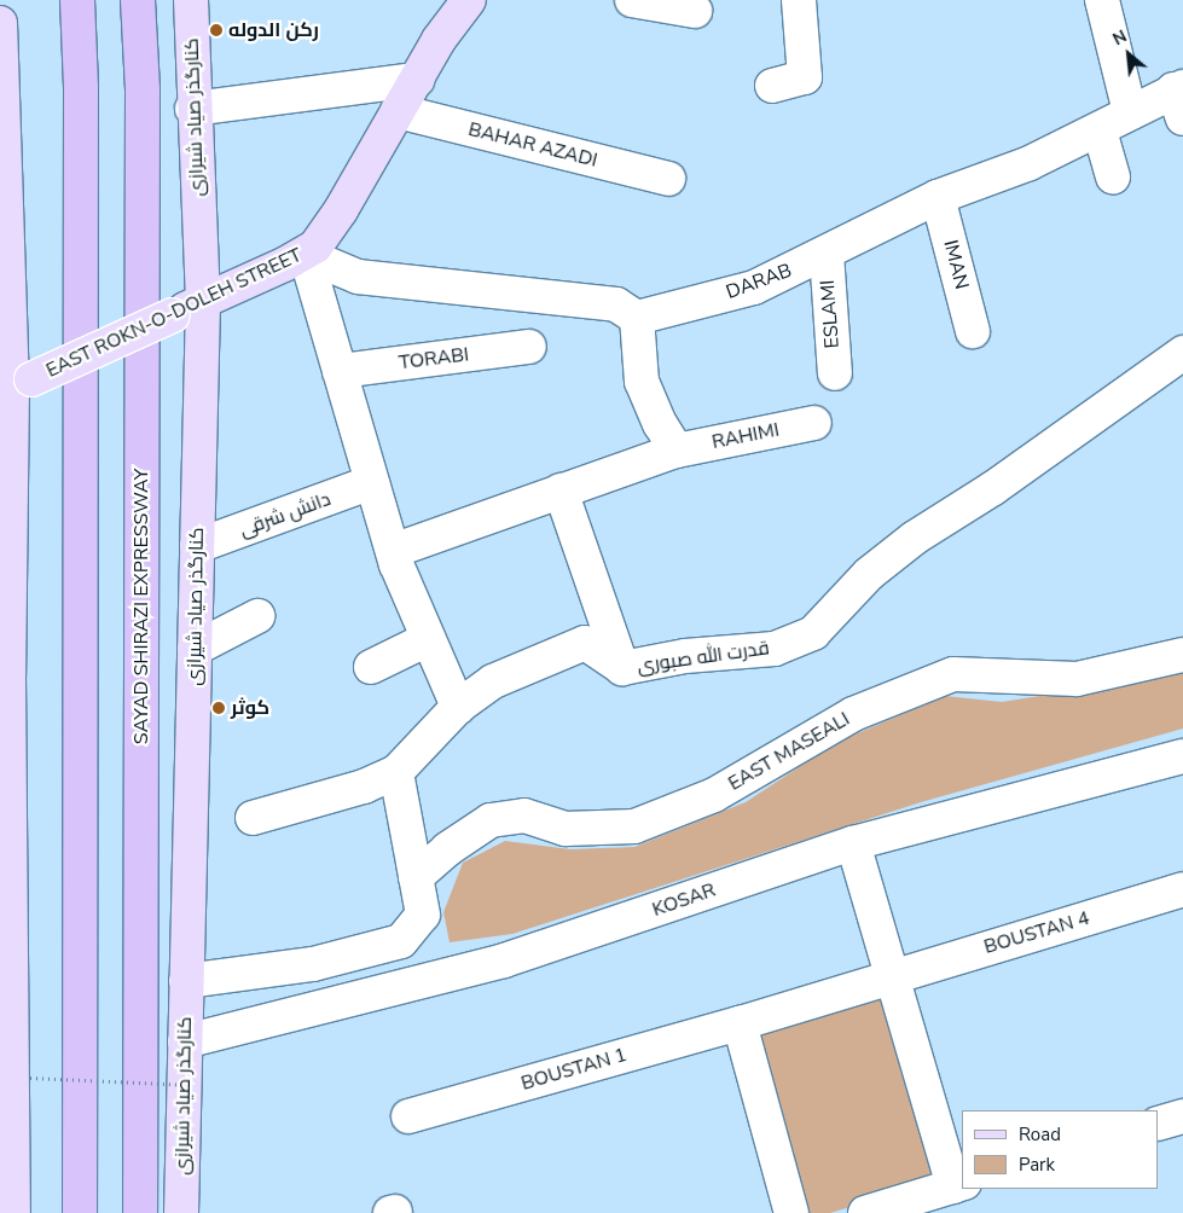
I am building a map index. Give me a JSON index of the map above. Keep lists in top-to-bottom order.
{
  "streets": {
    "highway": ["SAYAD SHIRAZI EXPRESSWAY"],
    "main road": ["کنارگذر صیاد شیرازی", "EAST ROKN-O-DOLEH STREET"],
    "street": [
      "BAHAR AZADI",
      "IMAN",
      "DARAB",
      "ESLAMI",
      "TORABI",
      "RAHIMI",
      "دانش شرقی",
      "قدرت الله صبوری",
      "EAST MASEALI",
      "KOSAR",
      "BOUSTAN 4",
      "BOUSTAN 1"
    ]
  },
  "crossings": [
    ["کنارگذر صیاد شیرازی", "EAST ROKN-O-DOLEH STREET"],
    ["کنارگذر صیاد شیرازی", "دانش شرقی"],
    ["کنارگذر صیاد شیرازی", "KOSAR"],
    ["BAHAR AZADI", "EAST ROKN-O-DOLEH STREET"],
    ["IMAN", "DARAB"],
    ["DARAB", "ESLAMI"],
    ["BOUSTAN 4", "BOUSTAN 1"]
  ],
  "places": ["رکن الدوله", "کوثر"],
  "legend": ["Road", "Park"],
  "north": "top left"
}
